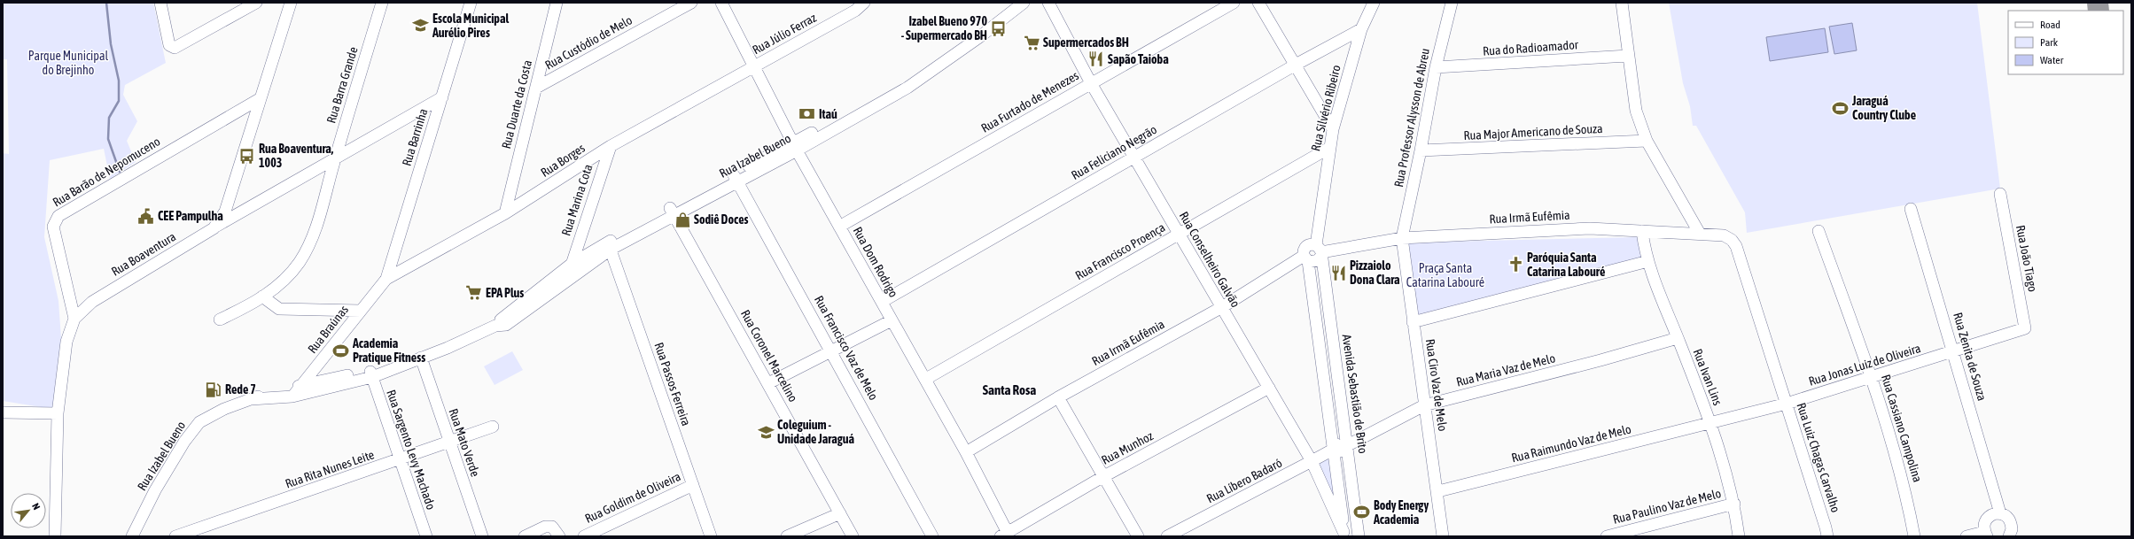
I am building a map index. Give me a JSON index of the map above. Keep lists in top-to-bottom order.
{
  "streets": {
    "street": [
      "Rua Júlio Ferraz",
      "Rua Custódio de Melo",
      "Rua do Radioamador",
      "Rua Barra Grande",
      "Rua Furtado de Menezes",
      "Rua Duarte da Costa",
      "Rua Silvério Ribeiro",
      "Rua Professor Alysson de Abreu",
      "Rua Major Americano de Souza",
      "Rua Barrinha",
      "Rua Feliciano Negrão",
      "Rua Izabel Bueno",
      "Rua Borges",
      "Rua Barão de Nepomuceno",
      "Rua Marina Cota",
      "Rua Irmã Eufêmia",
      "Rua Francisco Proença",
      "Rua Boaventura",
      "Rua João Tiago",
      "Rua Conselheiro Galvão",
      "Rua Dom Rodrigo",
      "Rua Braúnas",
      "Rua Francisco Vaz de Melo",
      "Rua Coronel Marcelino",
      "Rua Zenita de Souza",
      "Rua Jonas Luiz de Oliveira",
      "Rua Maria Vaz de Melo",
      "Rua Ivan Lins",
      "Rua Passos Ferreira",
      "Rua Ciro Vaz de Melo",
      "Avenida Sebastião de Brito",
      "Rua Cassiano Campolina",
      "Rua Mato Verde",
      "Rua Raimundo Vaz de Melo",
      "Rua Munhoz",
      "Rua Sargento Levy Machado",
      "Rua Luiz Chagas Carvalho",
      "Rua Rita Nunes Leite",
      "Rua Líbero Badaró",
      "Rua Goldim de Oliveira",
      "Rua Paulino Vaz de Melo"
    ]
  },
  "crossings": [
    ["Rua Júlio Ferraz", "Rua Borges"],
    ["Rua Júlio Ferraz", "Rua Dom Rodrigo"],
    ["Rua Custódio de Melo", "Rua Duarte da Costa"],
    ["Rua do Radioamador", "Rua Professor Alysson de Abreu"],
    ["Rua Furtado de Menezes", "Rua Conselheiro Galvão"],
    ["Rua Furtado de Menezes", "Rua Dom Rodrigo"],
    ["Rua Duarte da Costa", "Rua Borges"],
    ["Rua Silvério Ribeiro", "Rua Feliciano Negrão"],
    ["Rua Silvério Ribeiro", "Rua Irmã Eufêmia"],
    ["Rua Silvério Ribeiro", "Rua Francisco Proença"],
    ["Rua Silvério Ribeiro", "Avenida Sebastião de Brito"],
    ["Rua Professor Alysson de Abreu", "Rua Major Americano de Souza"],
    ["Rua Professor Alysson de Abreu", "Rua Irmã Eufêmia"],
    ["Rua Professor Alysson de Abreu", "Rua Ciro Vaz de Melo"],
    ["Rua Barrinha", "Rua Borges"],
    ["Rua Barrinha", "Rua Braúnas"],
    ["Rua Feliciano Negrão", "Rua Conselheiro Galvão"],
    ["Rua Feliciano Negrão", "Rua Dom Rodrigo"],
    ["Rua Izabel Bueno", "Rua Marina Cota"],
    ["Rua Izabel Bueno", "Rua Dom Rodrigo"],
    ["Rua Izabel Bueno", "Rua Braúnas"],
    ["Rua Izabel Bueno", "Rua Francisco Vaz de Melo"],
    ["Rua Izabel Bueno", "Rua Coronel Marcelino"],
    ["Rua Izabel Bueno", "Rua Passos Ferreira"],
    ["Rua Izabel Bueno", "Rua Mato Verde"],
    ["Rua Izabel Bueno", "Rua Sargento Levy Machado"],
    ["Rua Borges", "Rua Marina Cota"],
    ["Rua Borges", "Rua Dom Rodrigo"],
    ["Rua Borges", "Rua Braúnas"],
    ["Rua Barão de Nepomuceno", "Rua Boaventura"],
    ["Rua Irmã Eufêmia", "Rua Conselheiro Galvão"],
    ["Rua Irmã Eufêmia", "Rua Dom Rodrigo"],
    ["Rua Irmã Eufêmia", "Rua Ivan Lins"],
    ["Rua Irmã Eufêmia", "Rua Ciro Vaz de Melo"],
    ["Rua Irmã Eufêmia", "Avenida Sebastião de Brito"],
    ["Rua Irmã Eufêmia", "Rua Luiz Chagas Carvalho"],
    ["Rua Francisco Proença", "Rua Conselheiro Galvão"],
    ["Rua Francisco Proença", "Rua Dom Rodrigo"],
    ["Rua João Tiago", "Rua Jonas Luiz de Oliveira"],
    ["Rua Conselheiro Galvão", "Rua Munhoz"],
    ["Rua Conselheiro Galvão", "Rua Líbero Badaró"],
    ["Rua Dom Rodrigo", "Rua Munhoz"],
    ["Rua Zenita de Souza", "Rua Jonas Luiz de Oliveira"],
    ["Rua Jonas Luiz de Oliveira", "Rua Ivan Lins"],
    ["Rua Jonas Luiz de Oliveira", "Rua Cassiano Campolina"],
    ["Rua Jonas Luiz de Oliveira", "Rua Raimundo Vaz de Melo"],
    ["Rua Jonas Luiz de Oliveira", "Rua Luiz Chagas Carvalho"],
    ["Rua Maria Vaz de Melo", "Rua Ivan Lins"],
    ["Rua Maria Vaz de Melo", "Rua Ciro Vaz de Melo"],
    ["Rua Maria Vaz de Melo", "Avenida Sebastião de Brito"],
    ["Rua Maria Vaz de Melo", "Rua Líbero Badaró"],
    ["Rua Ivan Lins", "Rua Raimundo Vaz de Melo"],
    ["Rua Ivan Lins", "Rua Paulino Vaz de Melo"],
    ["Rua Passos Ferreira", "Rua Goldim de Oliveira"],
    ["Rua Ciro Vaz de Melo", "Rua Raimundo Vaz de Melo"],
    ["Rua Mato Verde", "Rua Rita Nunes Leite"],
    ["Rua Sargento Levy Machado", "Rua Rita Nunes Leite"]
  ],
  "districts": ["Santa Rosa"],
  "parks": ["Parque Municipal do Brejinho", "Praça Santa Catarina Labouré"],
  "places": {
    "school or university": ["Escola Municipal Aurélio Pires", "Coleguium - Unidade Jaraguá"],
    "bus stop": ["Izabel Bueno 970 - Supermercado BH", "Rua Boaventura, 1003"],
    "supermarket": ["Supermercados BH", "EPA Plus"],
    "restaurant": ["Sapão Taioba", "Pizzaiolo Dona Clara"],
    "sports": ["Jaraguá Country Clube", "Academia Pratique Fitness", "Body Energy Academia"],
    "bank": ["Itaú"],
    "public building": ["CEE Pampulha"],
    "shop": ["Sodiê Doces"],
    "church": ["Paróquia Santa Catarina Labouré"],
    "fuel station": ["Rede 7"]
  },
  "legend": ["Road", "Park", "Water"],
  "north": "top right"
}
